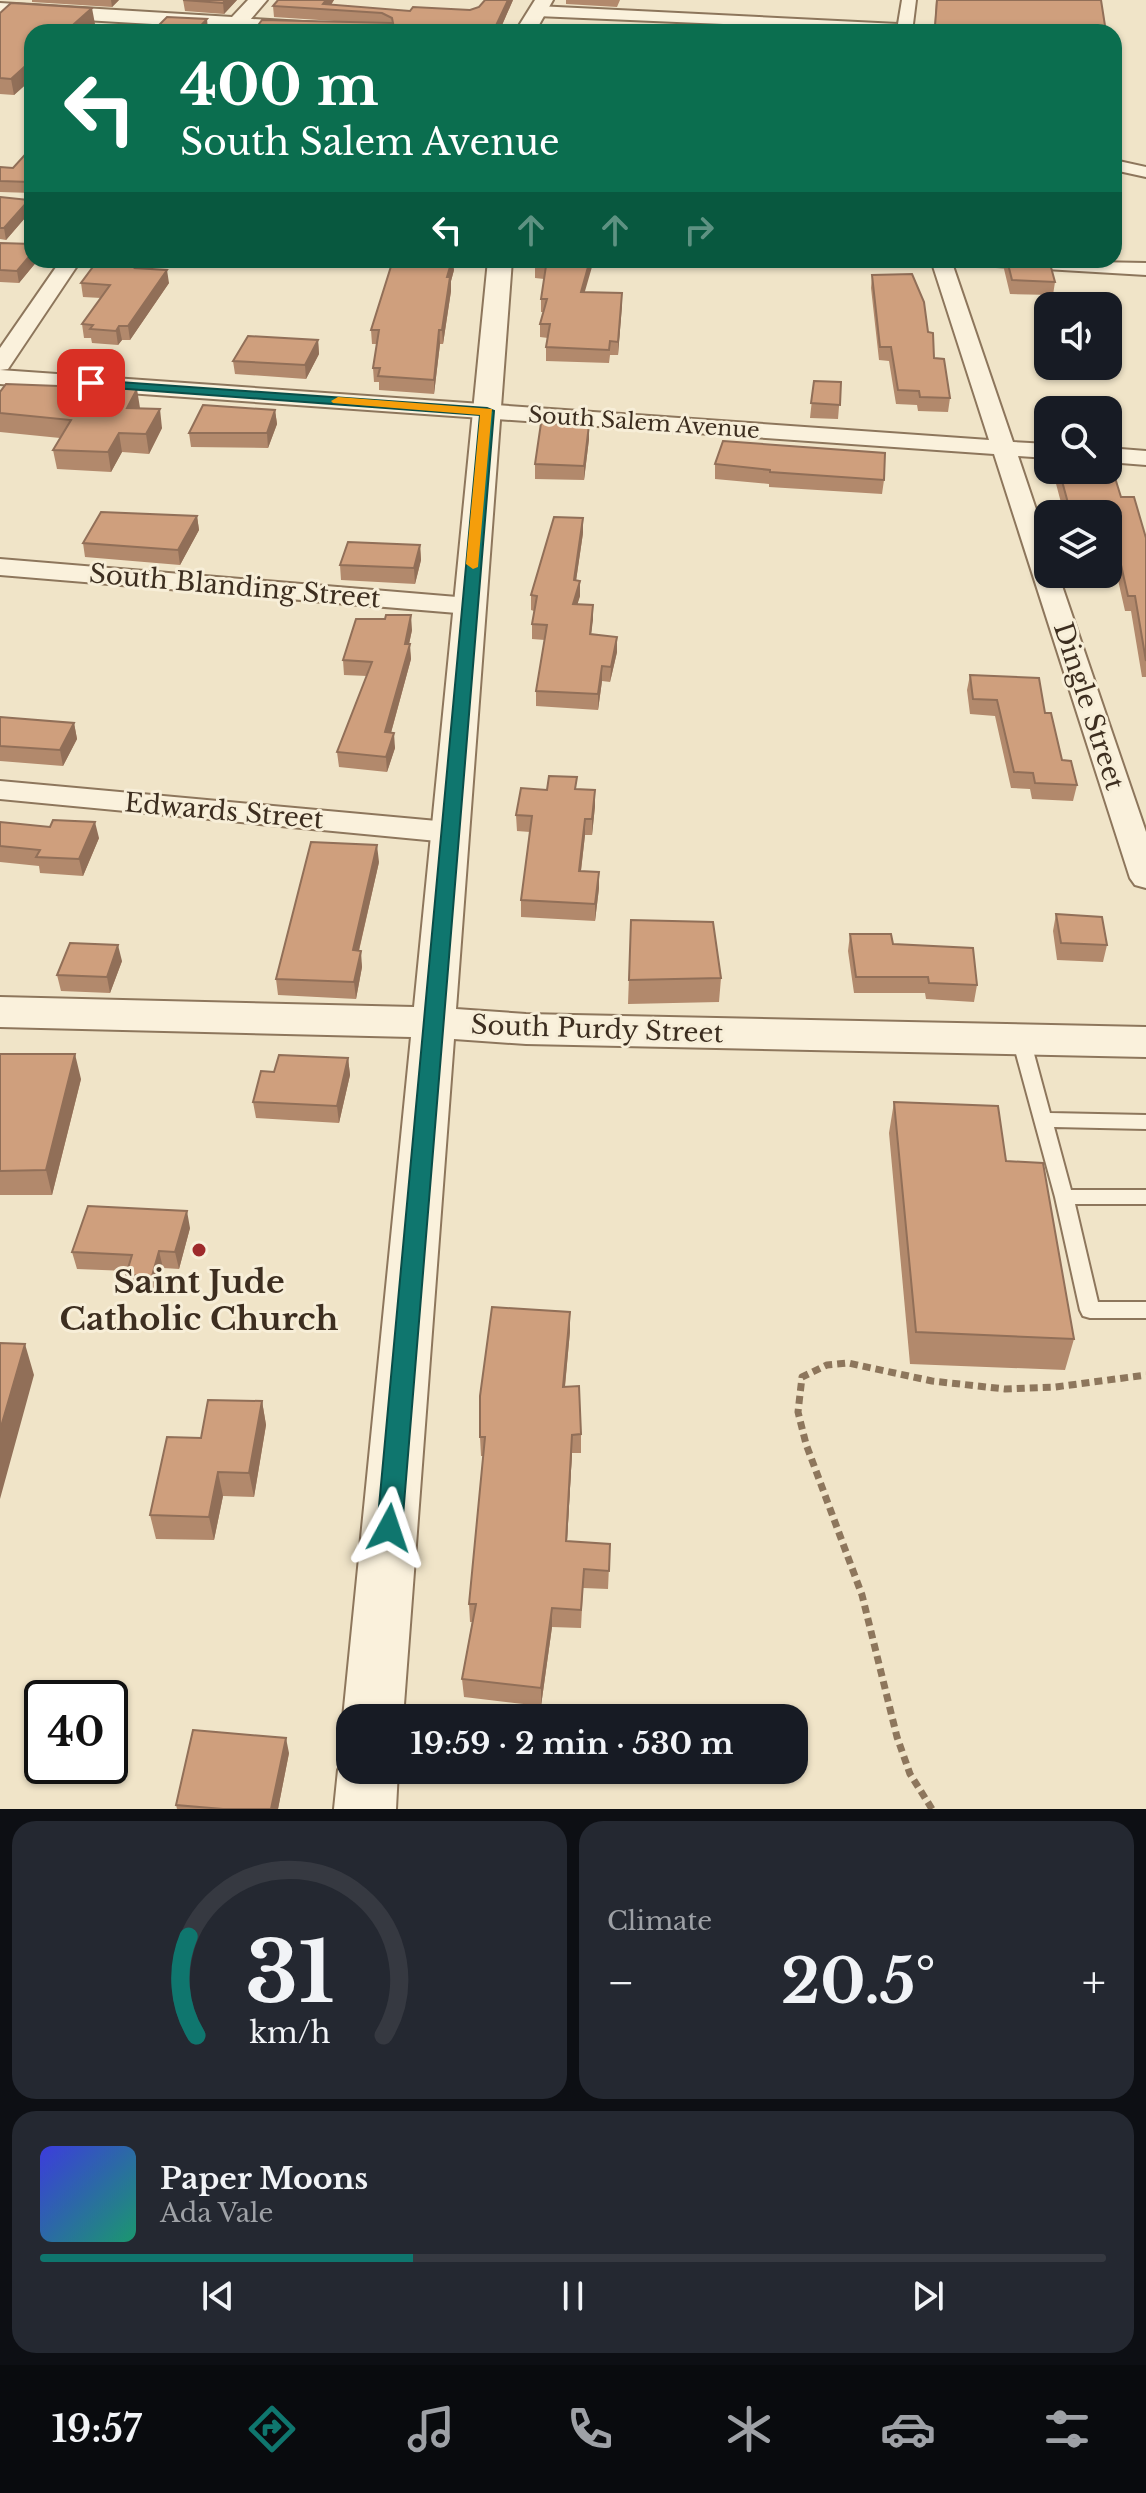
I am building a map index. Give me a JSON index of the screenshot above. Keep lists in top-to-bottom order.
{
  "streets": {
    "street": [
      "South Salem Avenue",
      "South Blanding Street",
      "Dingle Street",
      "Edwards Street",
      "South Purdy Street"
    ]
  },
  "crossings": [
    ["South Salem Avenue", "Dingle Street"]
  ],
  "places": ["Saint Jude Catholic Church"],
  "page": {
    "turn": ["400 m", "South Salem Avenue"],
    "limit": "40",
    "trip": "19:59 · 2 min · 530 m",
    "tile": "Climate",
    "heat": ["−", "20.5°", "+"],
    "song": ["Paper Moons", "Ada Vale"],
    "tabs": "19:57",
    "gauge": ["31", "km/h"]
  }
}
